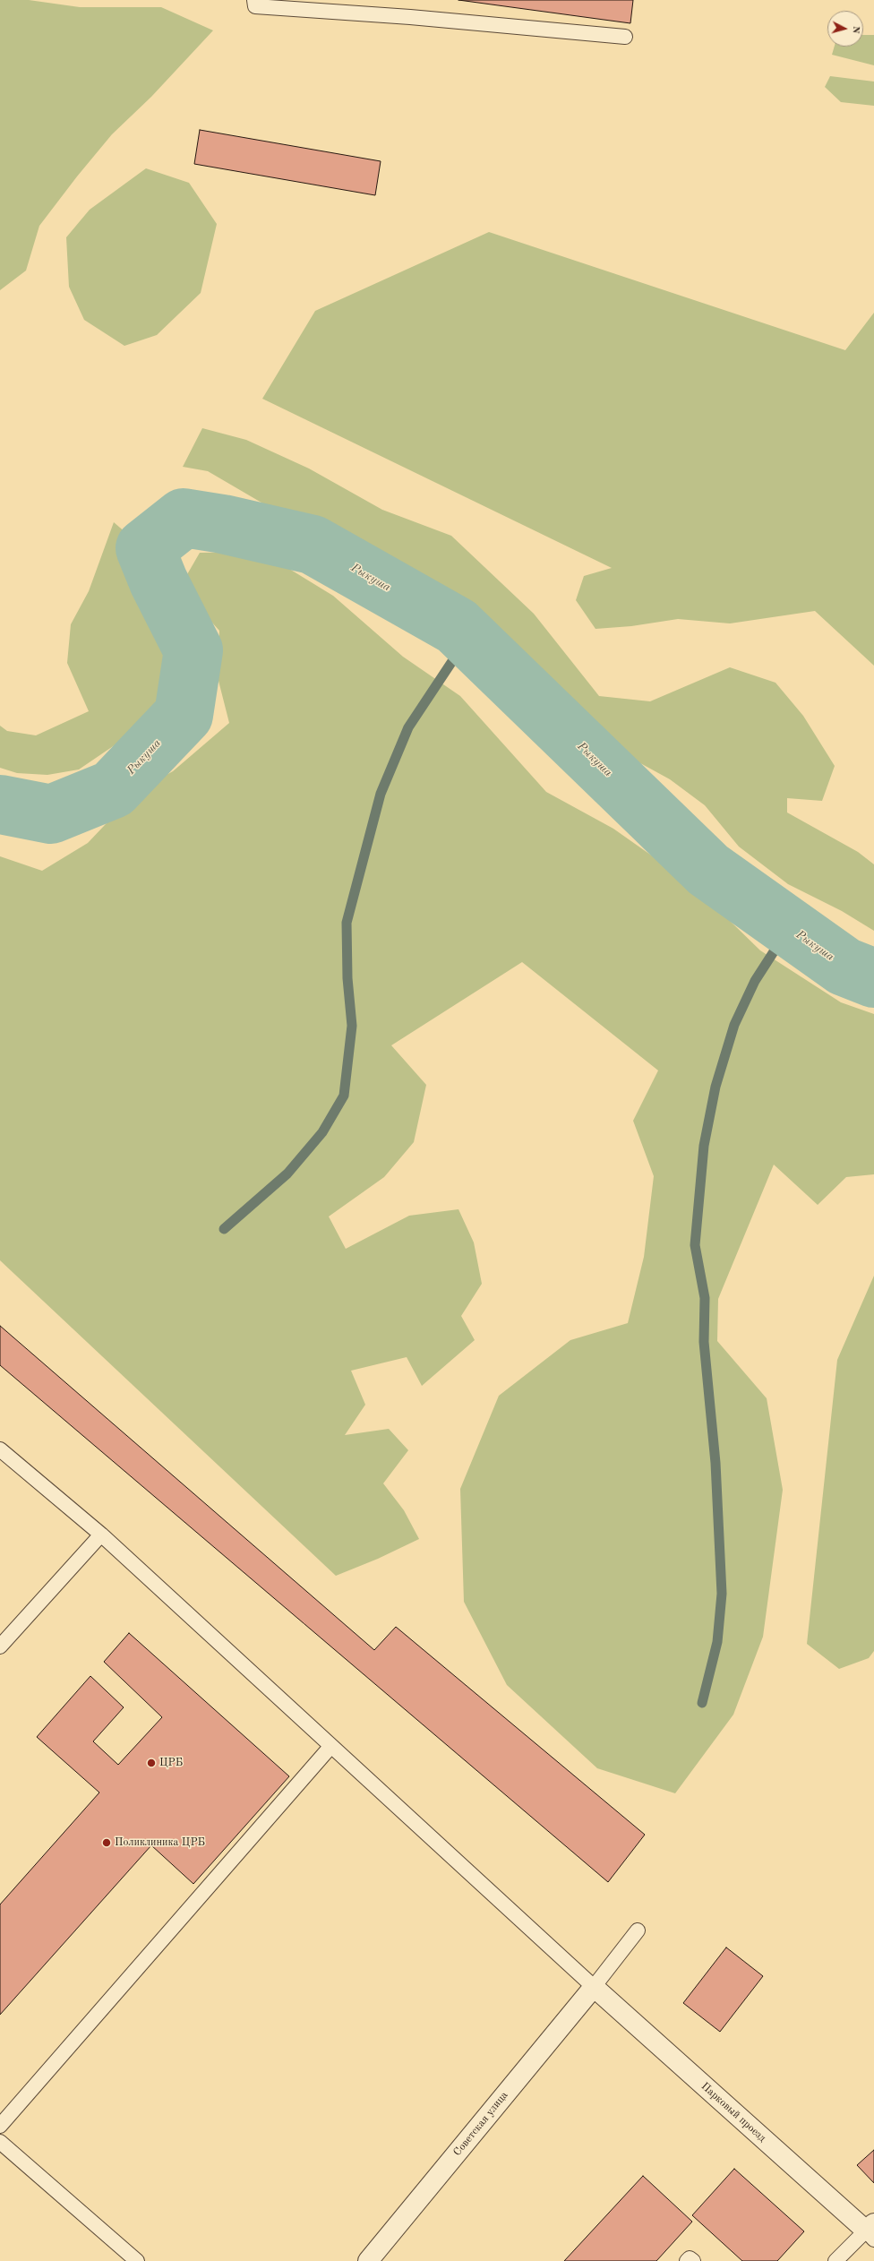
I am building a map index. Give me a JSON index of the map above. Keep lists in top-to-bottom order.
{
  "streets": {
    "street": ["Парковый проезд", "Советская улица"]
  },
  "crossings": [
    ["Парковый проезд", "Советская улица"]
  ],
  "water": ["Рыкуша"],
  "places": ["ЦРБ", "Поликлиника ЦРБ"],
  "north": "right"
}
